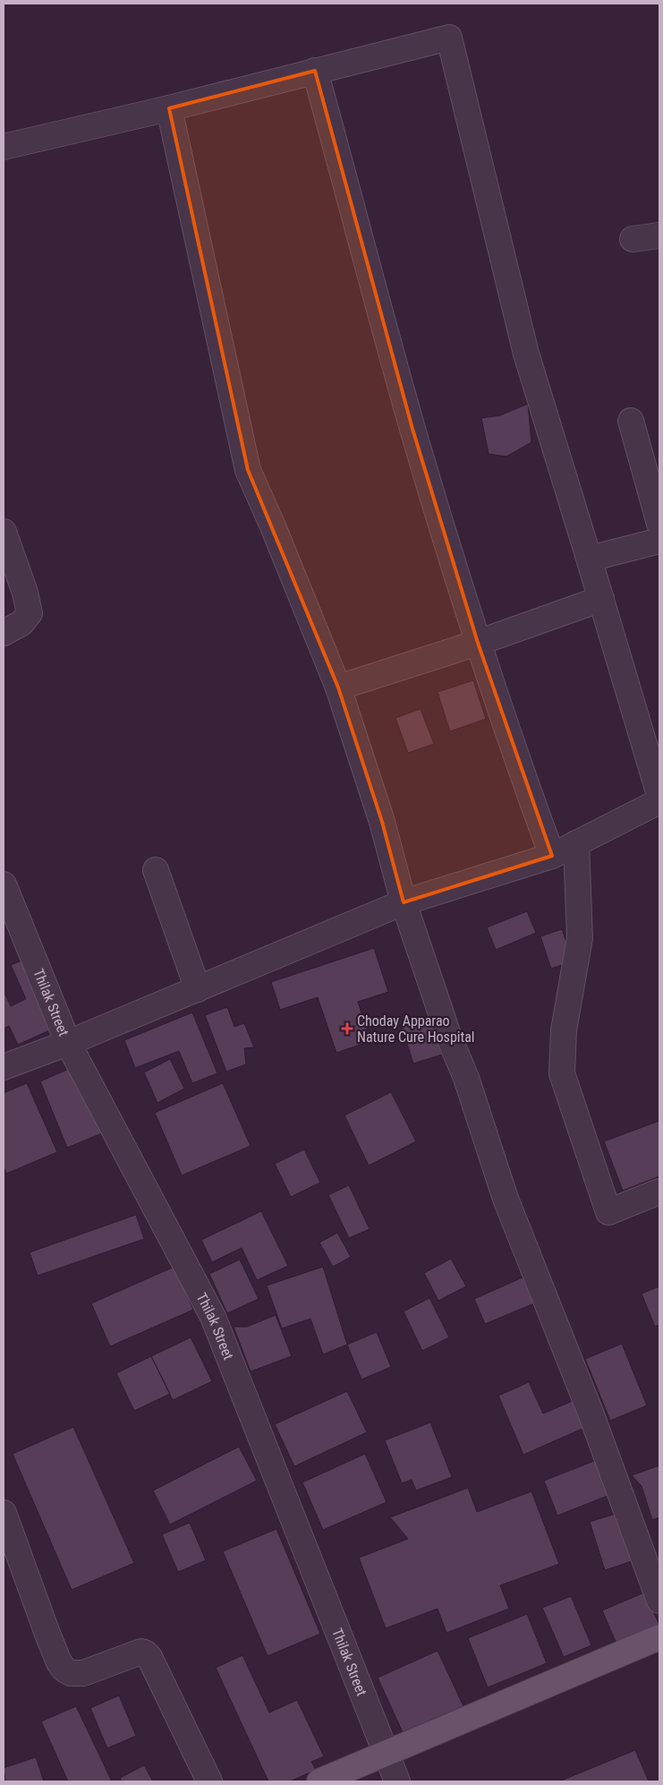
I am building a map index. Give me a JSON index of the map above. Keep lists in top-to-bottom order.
{
  "streets": {
    "street": ["Thilak Street"]
  },
  "places": {
    "health": ["Choday Apparao Nature Cure Hospital"]
  }
}
